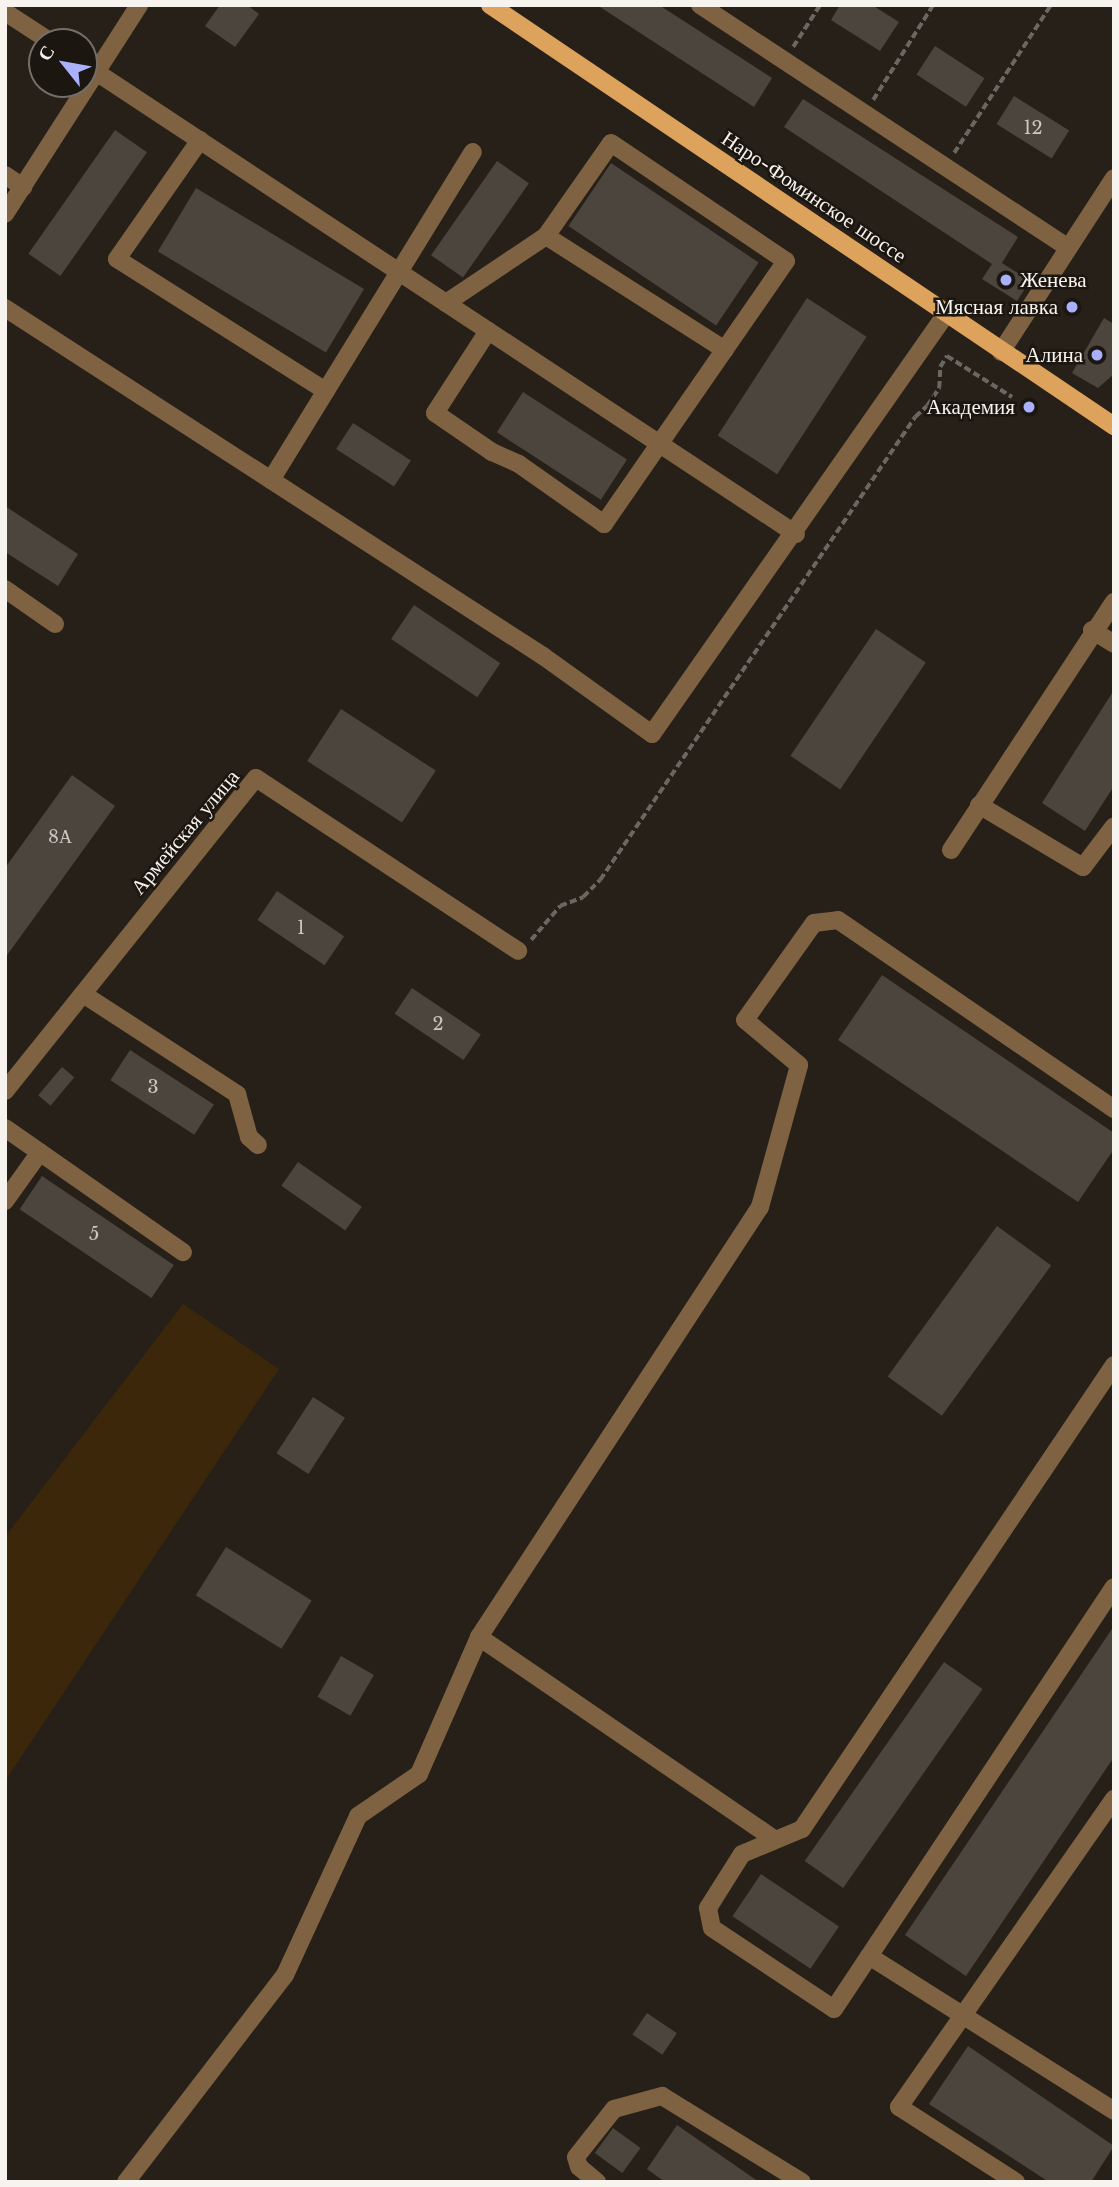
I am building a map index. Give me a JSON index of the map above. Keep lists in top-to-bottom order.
{
  "streets": {
    "main road": ["Наро-Фоминское шоссе"],
    "street": ["Армейская улица"]
  },
  "places": [
    "Женева",
    "Мясная лавка",
    "Алина",
    "Академия"
  ],
  "house_numbers": [
    "12",
    "8А",
    "1",
    "2",
    "3",
    "5"
  ],
  "north": "top left"
}
